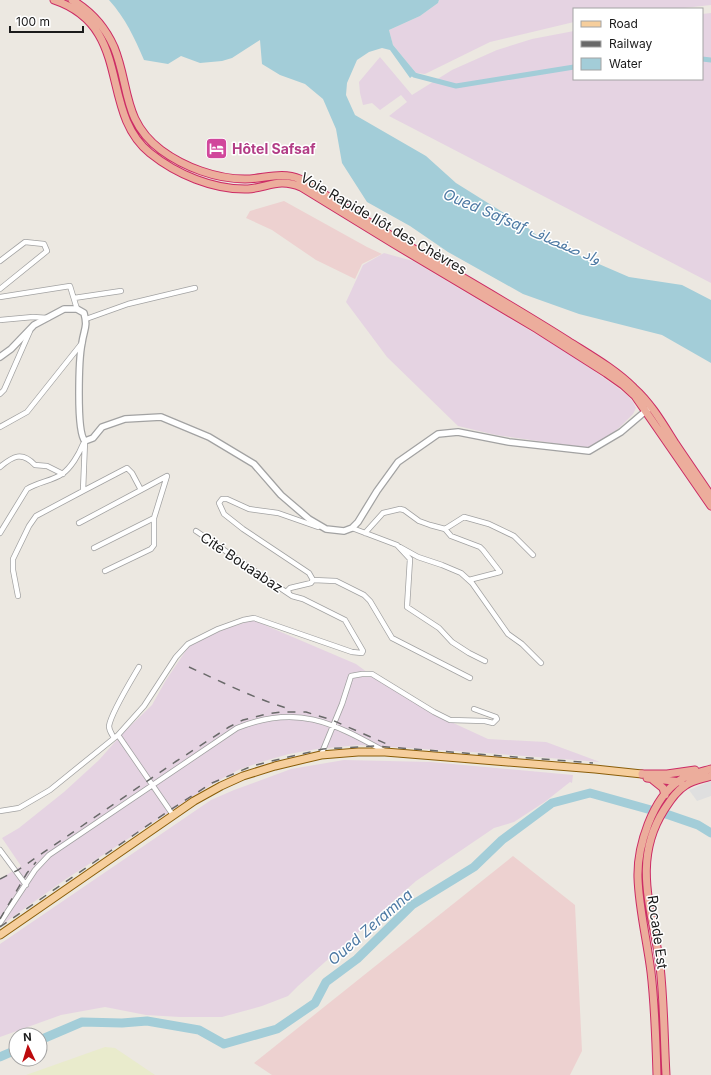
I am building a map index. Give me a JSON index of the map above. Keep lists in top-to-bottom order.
{
  "streets": {
    "highway": ["Voie Rapide Ilôt des Chèvres", "Rocade Est"],
    "street": ["Cité Bouaabaz"]
  },
  "water": ["Oued Safsaf واد صفصاف", "Oued Zeramna"],
  "places": {
    "hotel": ["Hôtel Safsaf"]
  },
  "legend": ["Road", "Railway", "Water"],
  "scale_bar": "100 m",
  "north": "top"
}
